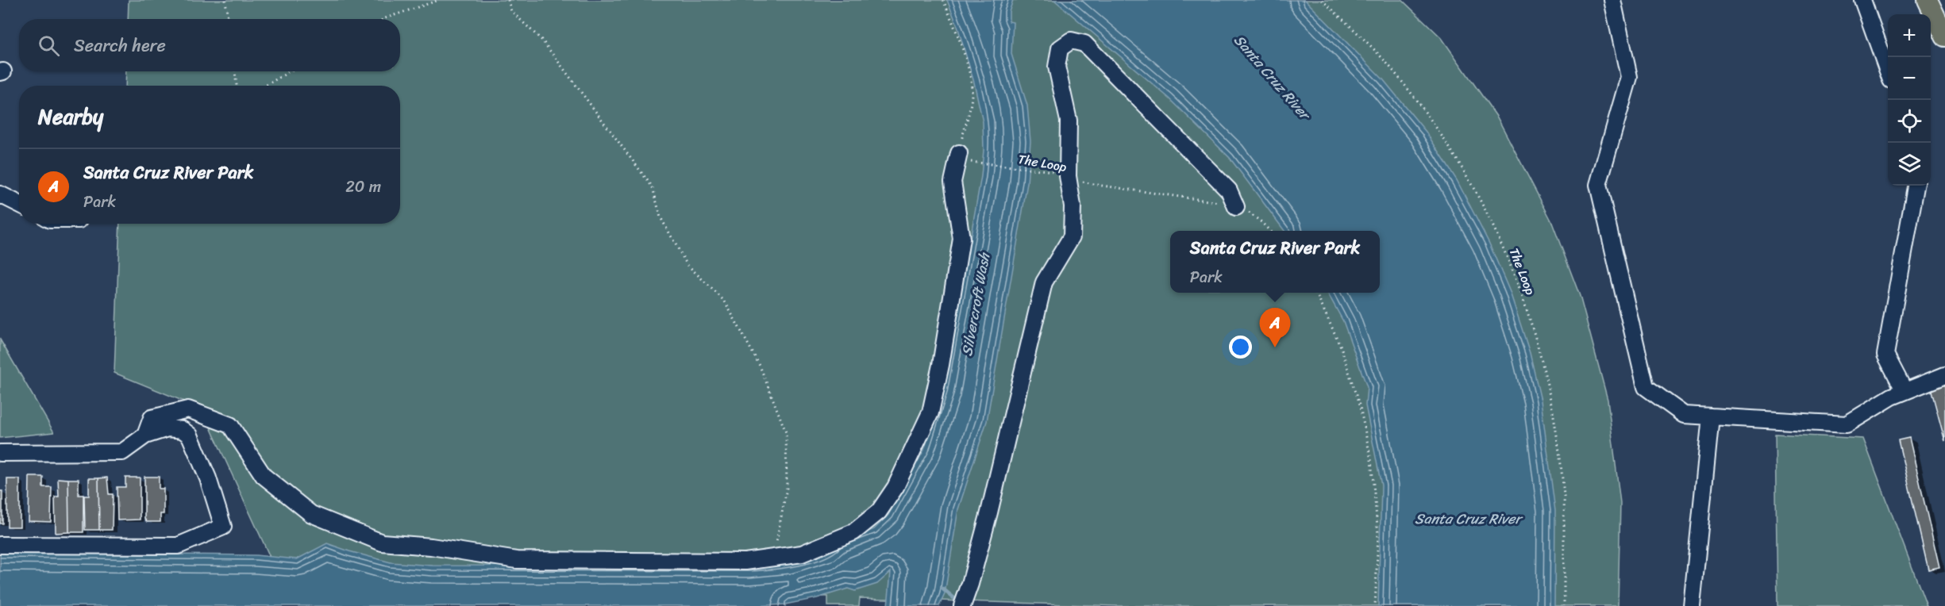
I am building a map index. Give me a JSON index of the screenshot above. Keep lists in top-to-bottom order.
{
  "streets": {
    "path": ["The Loop"]
  },
  "water": ["Santa Cruz River", "Silvercroft Wash"],
  "page": {
    "map_buttons": ["+", "−"],
    "search": "Search here",
    "heading": "Nearby",
    "list": [
      {
        "mark": "A",
        "name": "Santa Cruz River Park",
        "note": "Park",
        "value": "20 m"
      }
    ],
    "popup": ["Santa Cruz River Park", "Park"],
    "pins": "A"
  }
}
